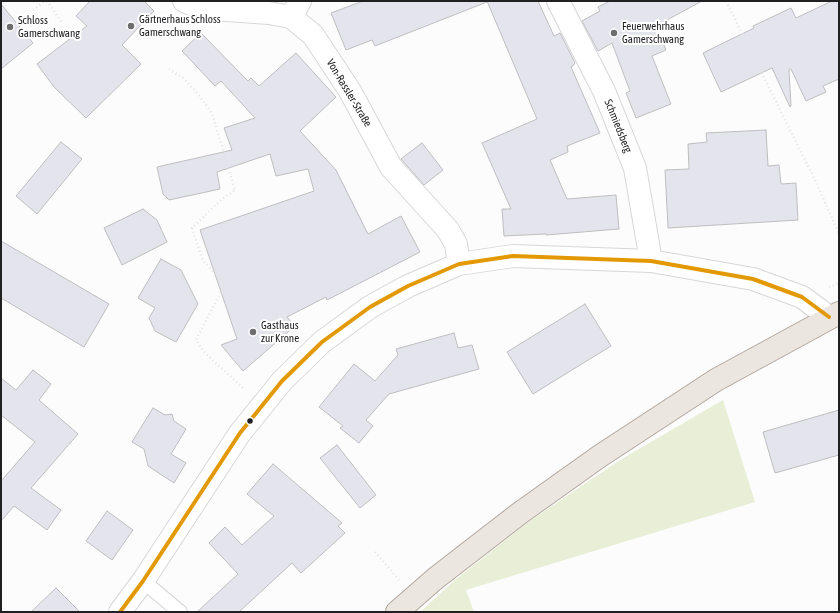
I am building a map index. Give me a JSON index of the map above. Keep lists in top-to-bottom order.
{
  "streets": {
    "street": ["Von-Rassler-Straße", "Schmiedsberg"]
  },
  "places": [
    "Gärtnerhaus Schloss Gamerschwang",
    "Schloss Gamerschwang",
    "Feuerwehrhaus Gamerschwang",
    "Gasthaus zur Krone"
  ]
}
